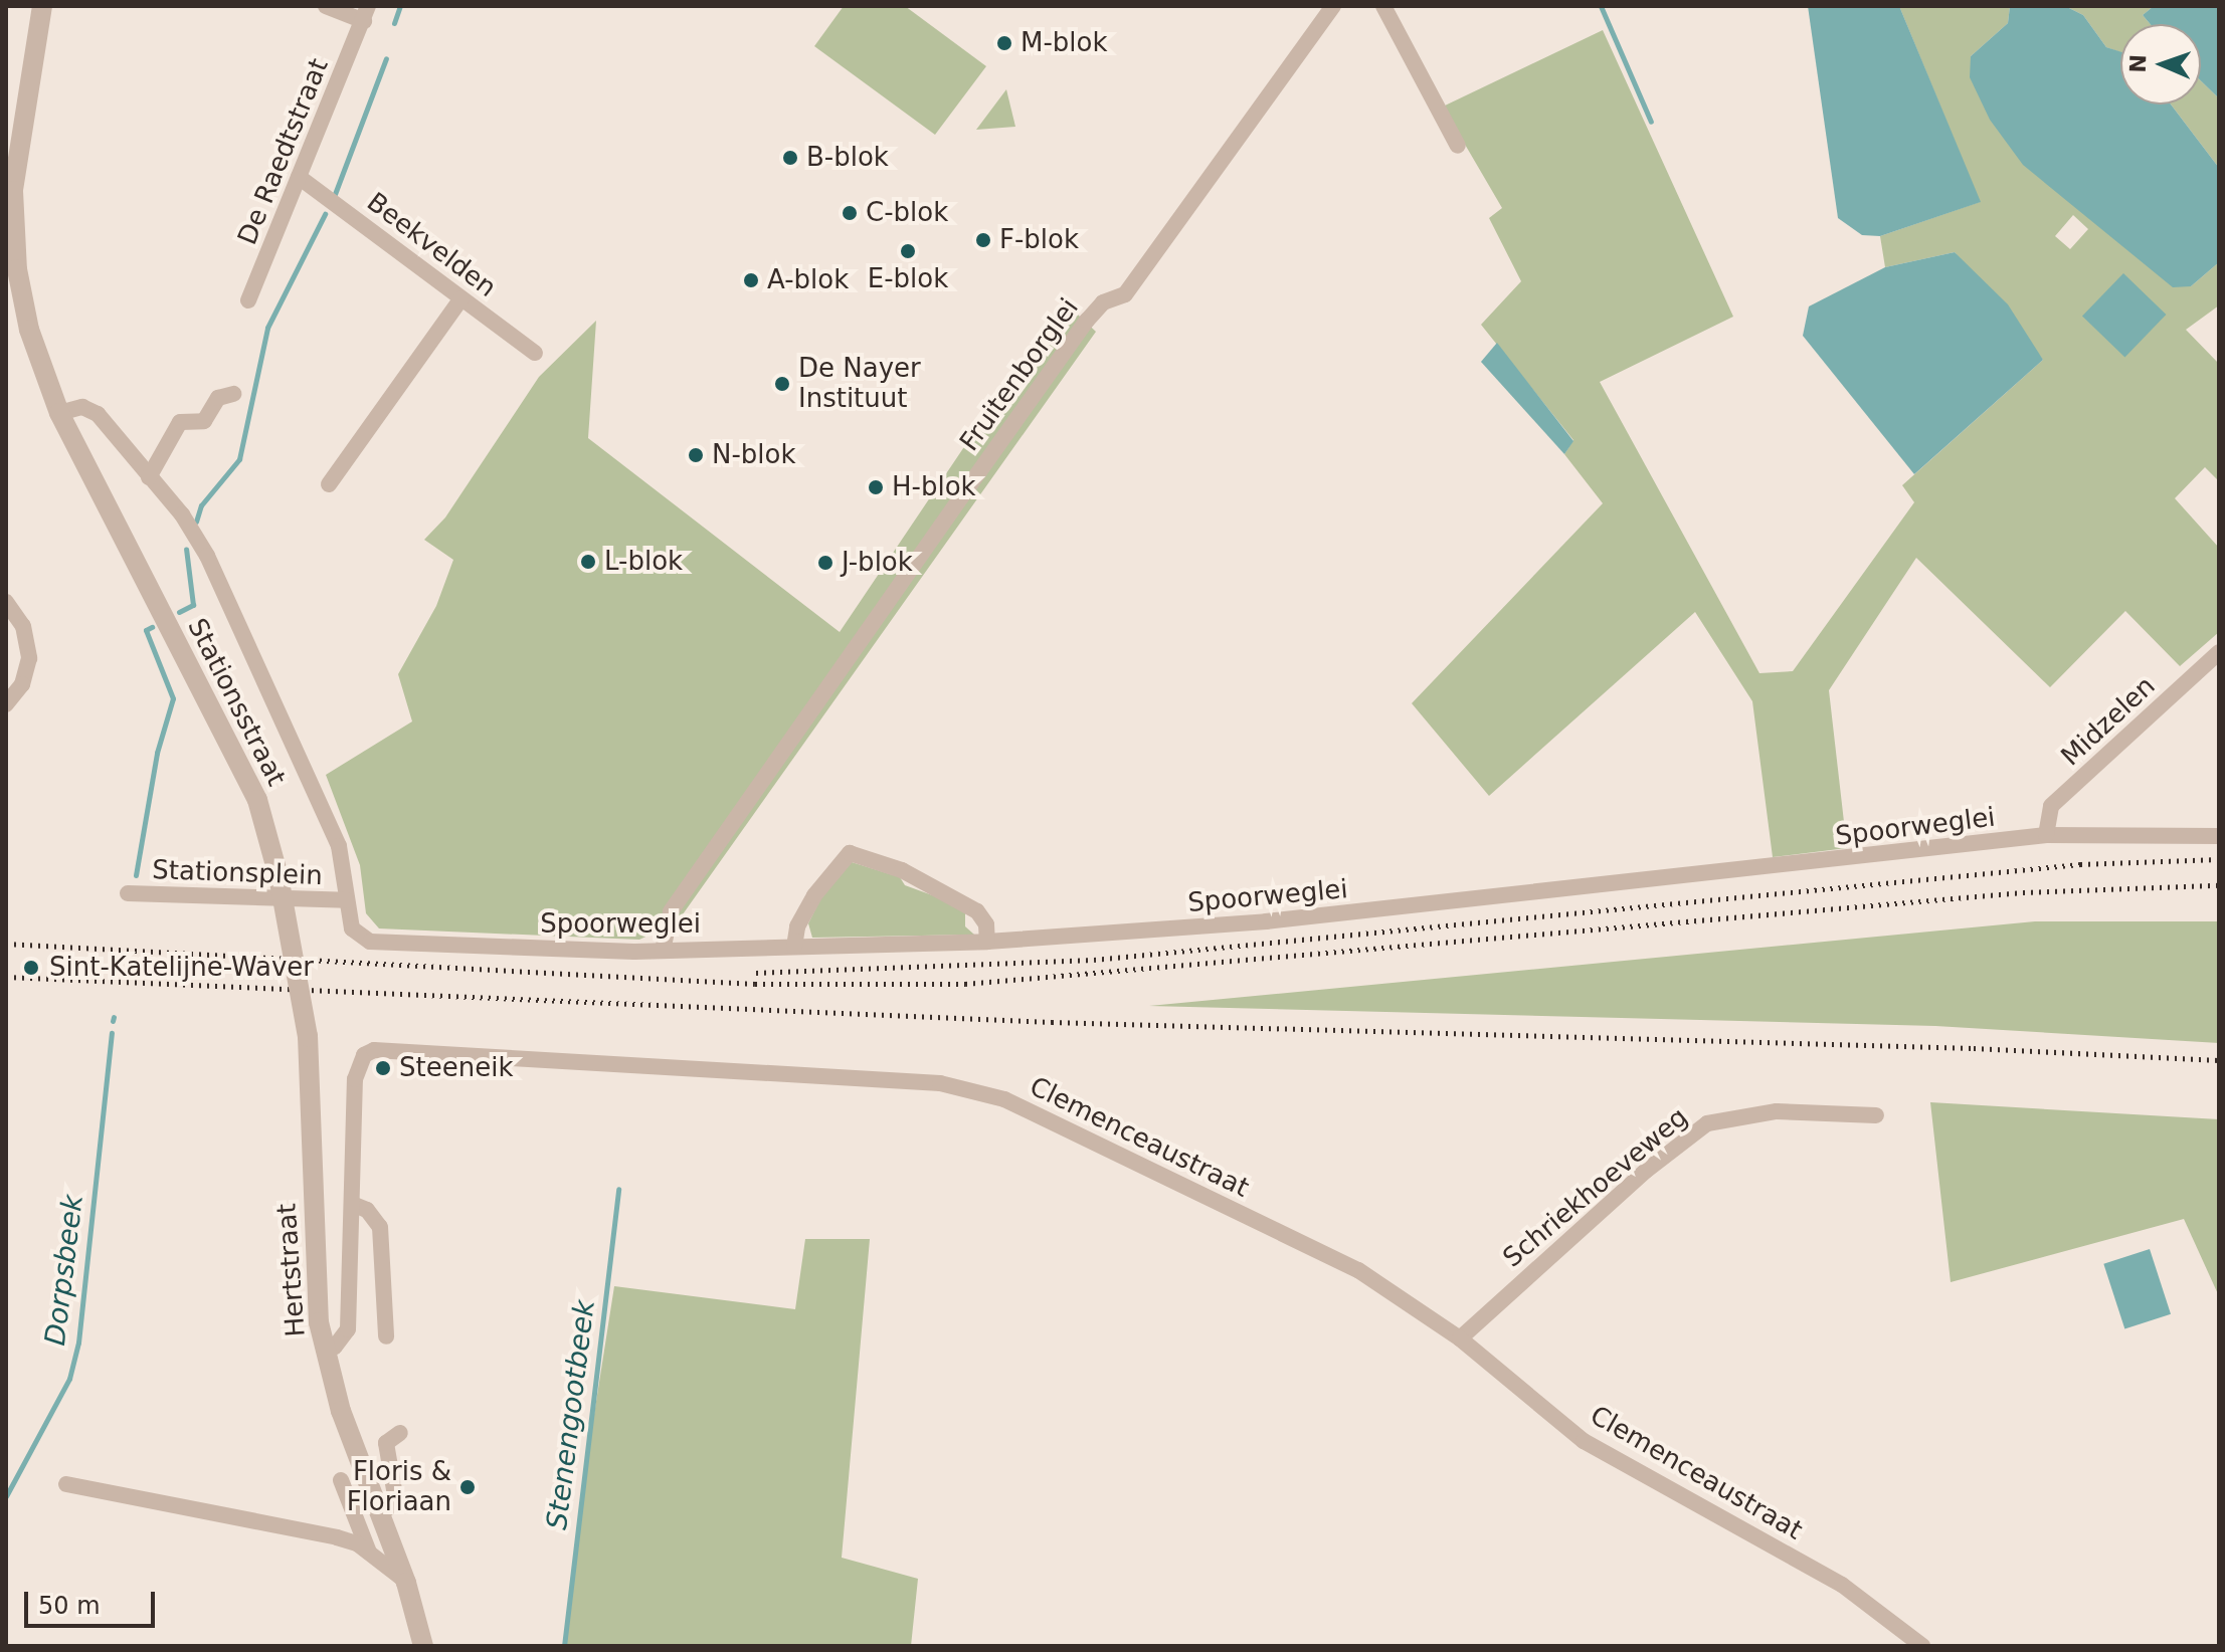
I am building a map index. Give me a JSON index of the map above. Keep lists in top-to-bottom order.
{
  "streets": {
    "street": [
      "De Raedtstraat",
      "Beekvelden",
      "Fruitenborglei",
      "Stationsstraat",
      "Midzelen",
      "Spoorweglei",
      "Stationsplein",
      "Clemenceaustraat",
      "Schriekhoeveweg",
      "Hertstraat"
    ]
  },
  "crossings": [
    ["De Raedtstraat", "Beekvelden"],
    ["Fruitenborglei", "Spoorweglei"],
    ["Stationsstraat", "Spoorweglei"],
    ["Stationsstraat", "Stationsplein"],
    ["Stationsstraat", "Hertstraat"],
    ["Midzelen", "Spoorweglei"],
    ["Spoorweglei", "Stationsplein"],
    ["Clemenceaustraat", "Schriekhoeveweg"],
    ["Clemenceaustraat", "Hertstraat"]
  ],
  "water": ["Dorpsbeek", "Stenengootbeek"],
  "places": [
    "M-blok",
    "B-blok",
    "C-blok",
    "F-blok",
    "E-blok",
    "A-blok",
    "De Nayer Instituut",
    "N-blok",
    "H-blok",
    "L-blok",
    "J-blok",
    "Sint-Katelijne-Waver",
    "Steeneik",
    "Floris & Floriaan"
  ],
  "scale_bar": "50 m",
  "north": "left"
}
